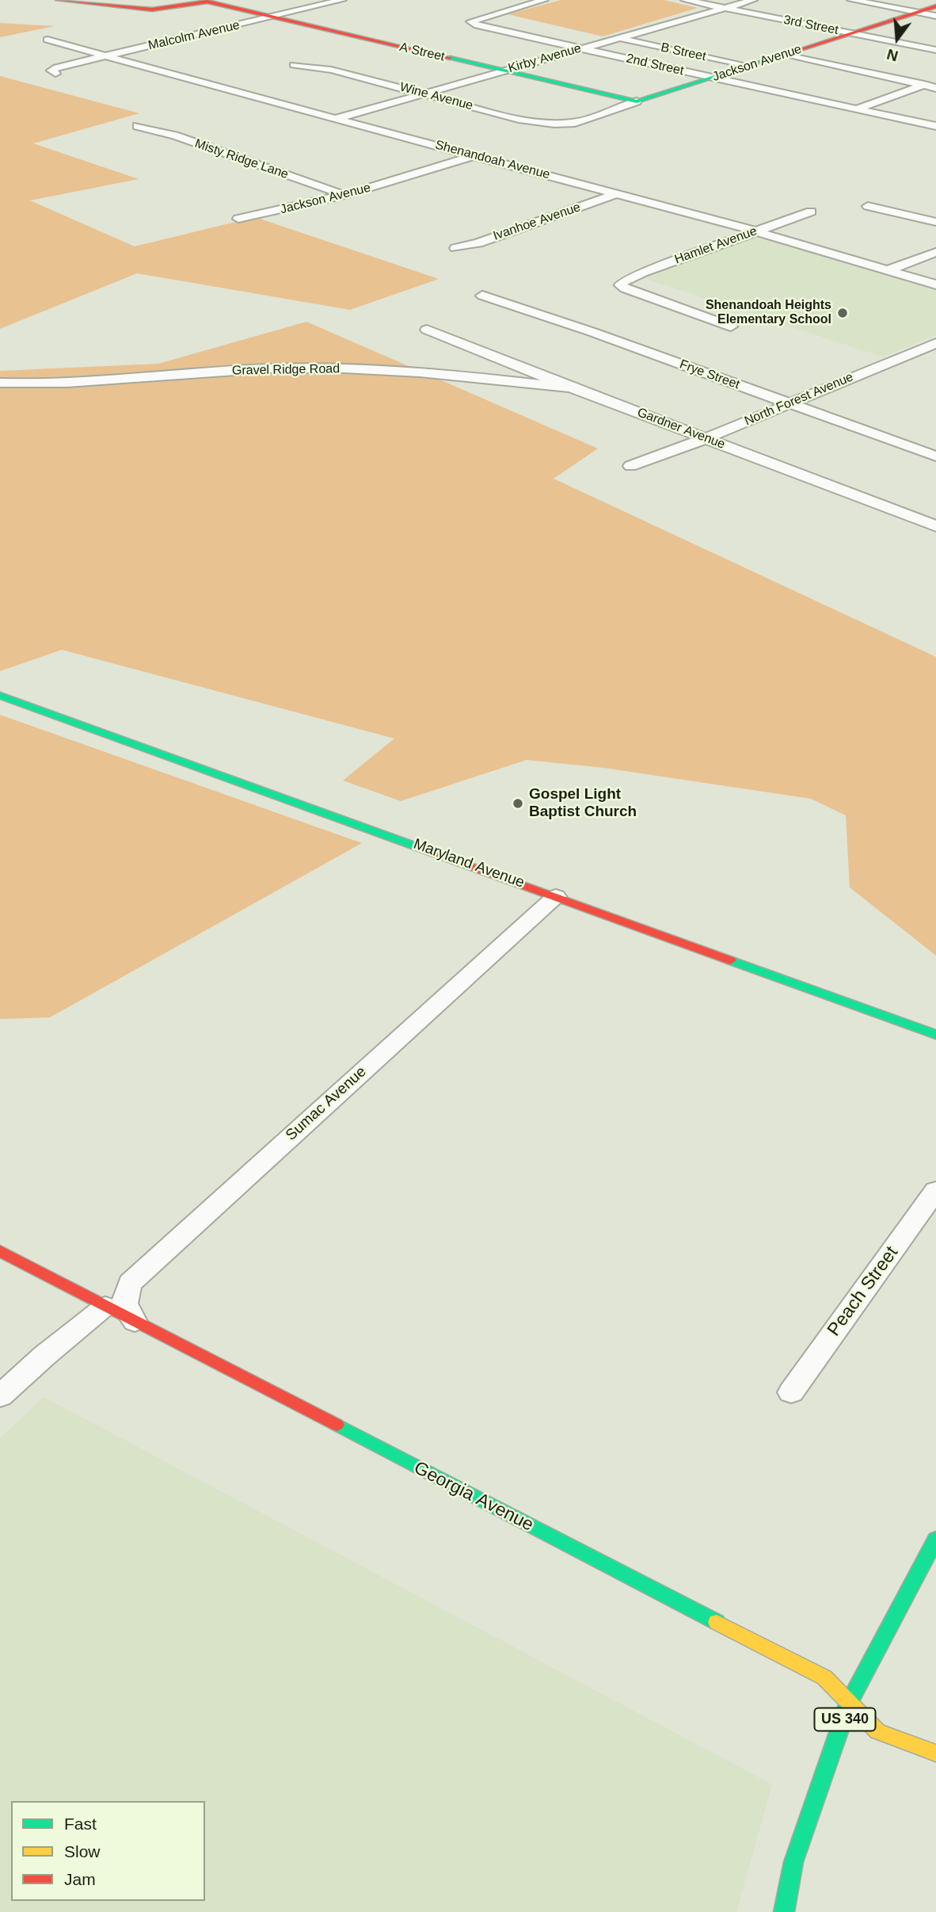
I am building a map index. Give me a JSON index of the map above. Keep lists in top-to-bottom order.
{
  "streets": {
    "street": [
      "3rd Street",
      "Malcolm Avenue",
      "A Street",
      "B Street",
      "Kirby Avenue",
      "Jackson Avenue",
      "2nd Street",
      "Wine Avenue",
      "Misty Ridge Lane",
      "Shenandoah Avenue",
      "Ivanhoe Avenue",
      "Hamlet Avenue",
      "Gravel Ridge Road",
      "Frye Street",
      "North Forest Avenue",
      "Gardner Avenue",
      "Maryland Avenue",
      "Sumac Avenue",
      "Peach Street",
      "Georgia Avenue",
      "US 340"
    ]
  },
  "crossings": [
    ["3rd Street", "Kirby Avenue"],
    ["3rd Street", "Jackson Avenue"],
    ["Malcolm Avenue", "A Street"],
    ["Malcolm Avenue", "Shenandoah Avenue"],
    ["A Street", "Kirby Avenue"],
    ["A Street", "Jackson Avenue"],
    ["B Street", "Kirby Avenue"],
    ["B Street", "Jackson Avenue"],
    ["Kirby Avenue", "2nd Street"],
    ["Kirby Avenue", "Wine Avenue"],
    ["Kirby Avenue", "Shenandoah Avenue"],
    ["Jackson Avenue", "2nd Street"],
    ["Jackson Avenue", "Wine Avenue"],
    ["Jackson Avenue", "Misty Ridge Lane"],
    ["Jackson Avenue", "Shenandoah Avenue"],
    ["Shenandoah Avenue", "Ivanhoe Avenue"],
    ["Shenandoah Avenue", "Hamlet Avenue"],
    ["Gravel Ridge Road", "Gardner Avenue"],
    ["Frye Street", "North Forest Avenue"],
    ["North Forest Avenue", "Gardner Avenue"],
    ["Maryland Avenue", "Sumac Avenue"],
    ["Sumac Avenue", "Georgia Avenue"],
    ["Georgia Avenue", "US 340"]
  ],
  "places": ["Shenandoah Heights Elementary School", "Gospel Light Baptist Church"],
  "legend": ["Fast", "Slow", "Jam"],
  "north": "bottom"
}
